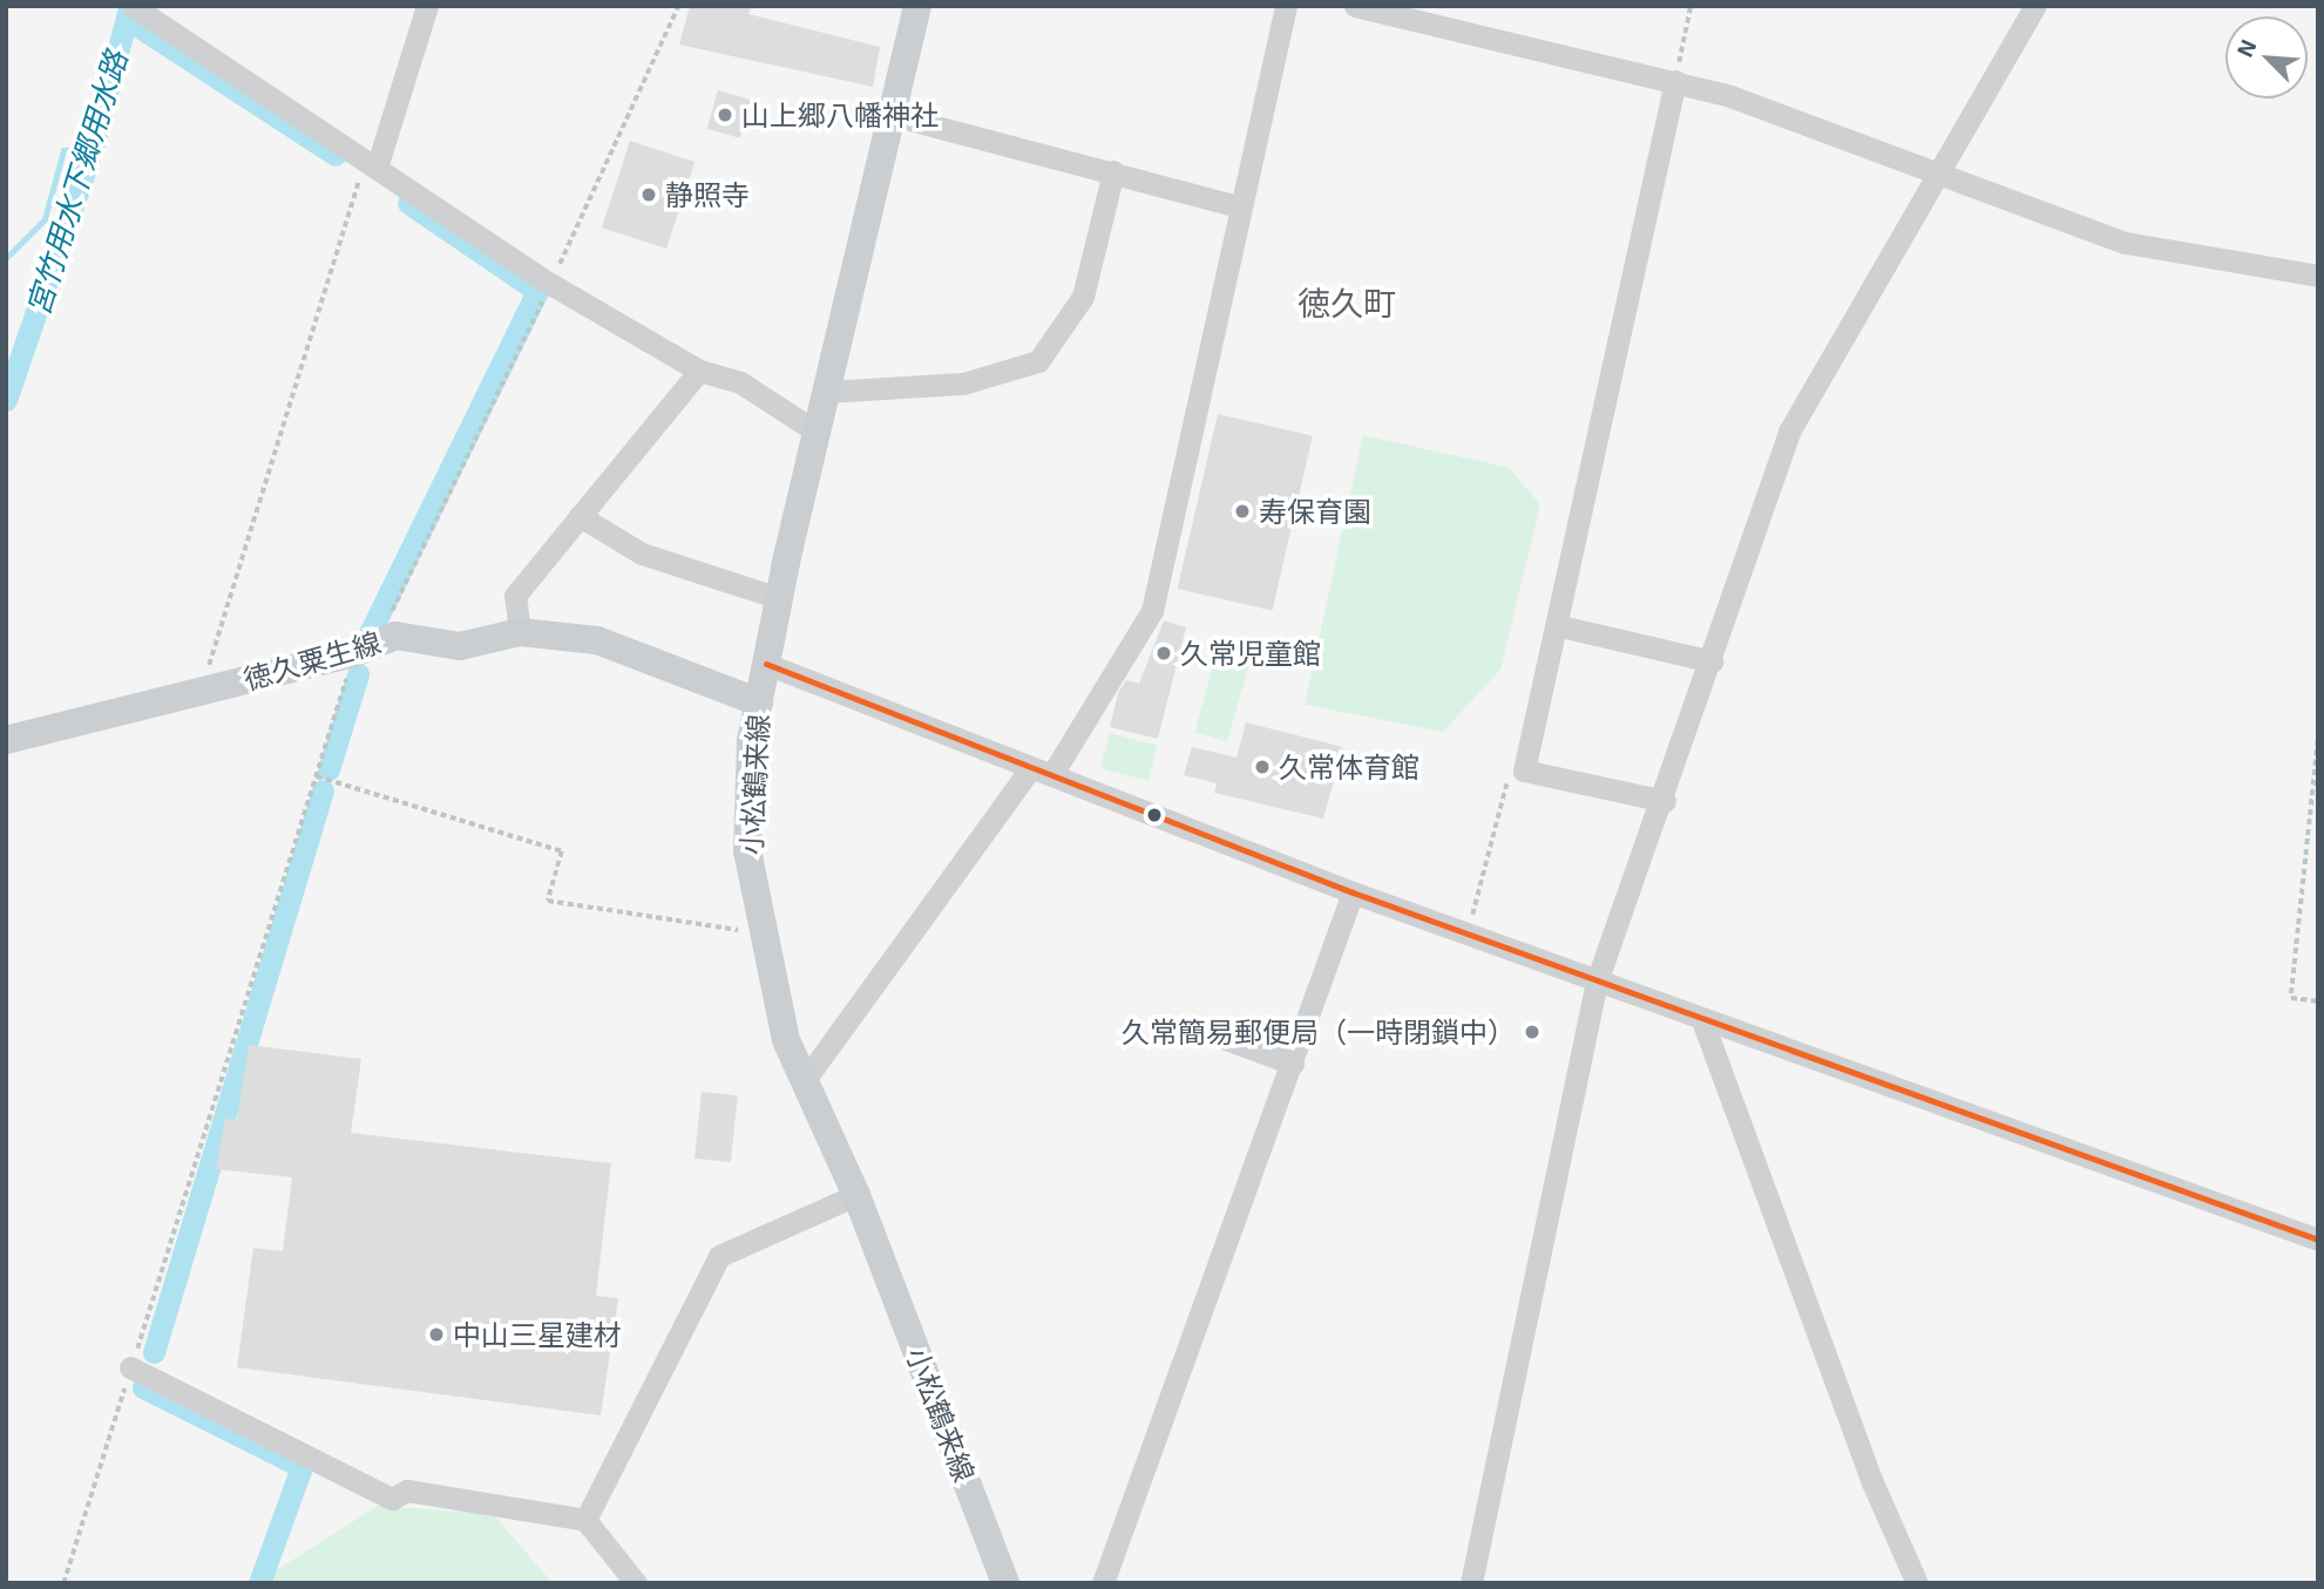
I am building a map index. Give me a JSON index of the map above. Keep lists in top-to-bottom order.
{
  "streets": {
    "main road": ["徳久粟生線", "小松鶴来線"]
  },
  "crossings": [
    ["徳久粟生線", "小松鶴来線"]
  ],
  "districts": ["徳久町"],
  "water": ["宮竹用水下郷用水路"],
  "places": [
    "山上郷八幡神社",
    "静照寺",
    "寿保育園",
    "久常児童館",
    "久常体育館",
    "久常簡易郵便局（一時閉鎖中）",
    "中山三星建材"
  ],
  "north": "top left"
}
